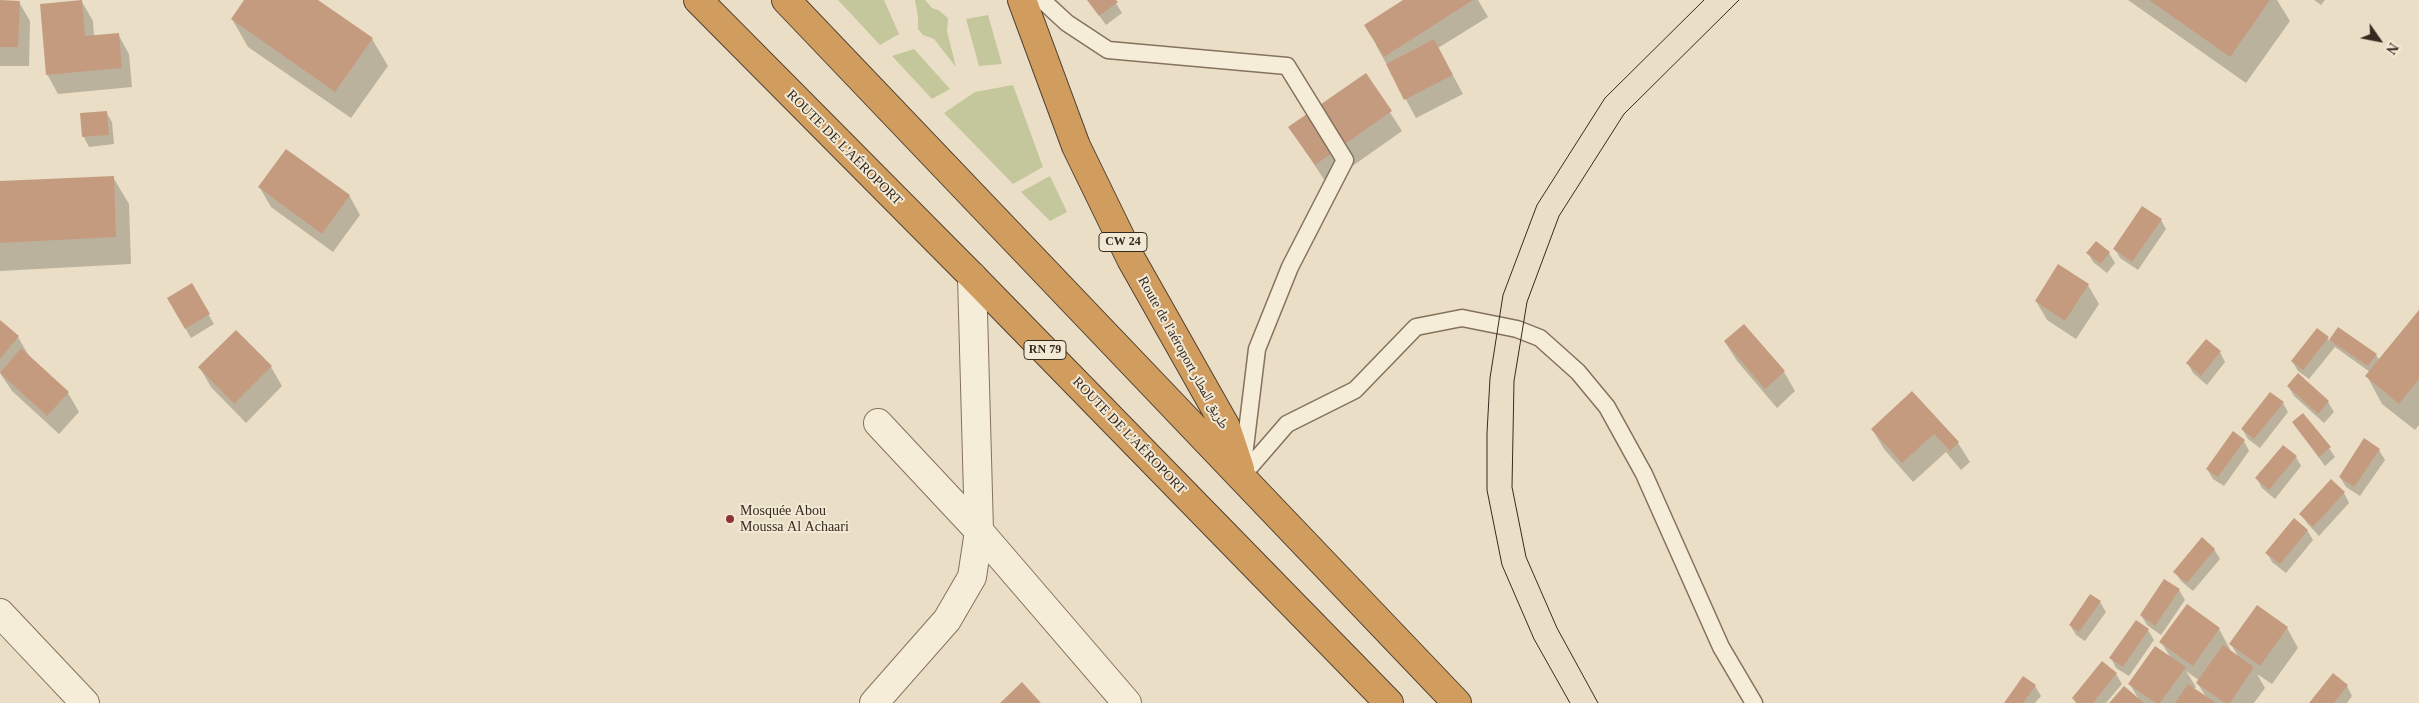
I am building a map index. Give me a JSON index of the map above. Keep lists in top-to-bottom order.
{
  "streets": {
    "highway": [
      "ROUTE DE L'AÉROPORT",
      "CW 24",
      "RN 79",
      "Route de l'aéroport طريق المطار"
    ]
  },
  "places": ["Mosquée Abou Moussa Al Achaari"],
  "north": "bottom right"
}
